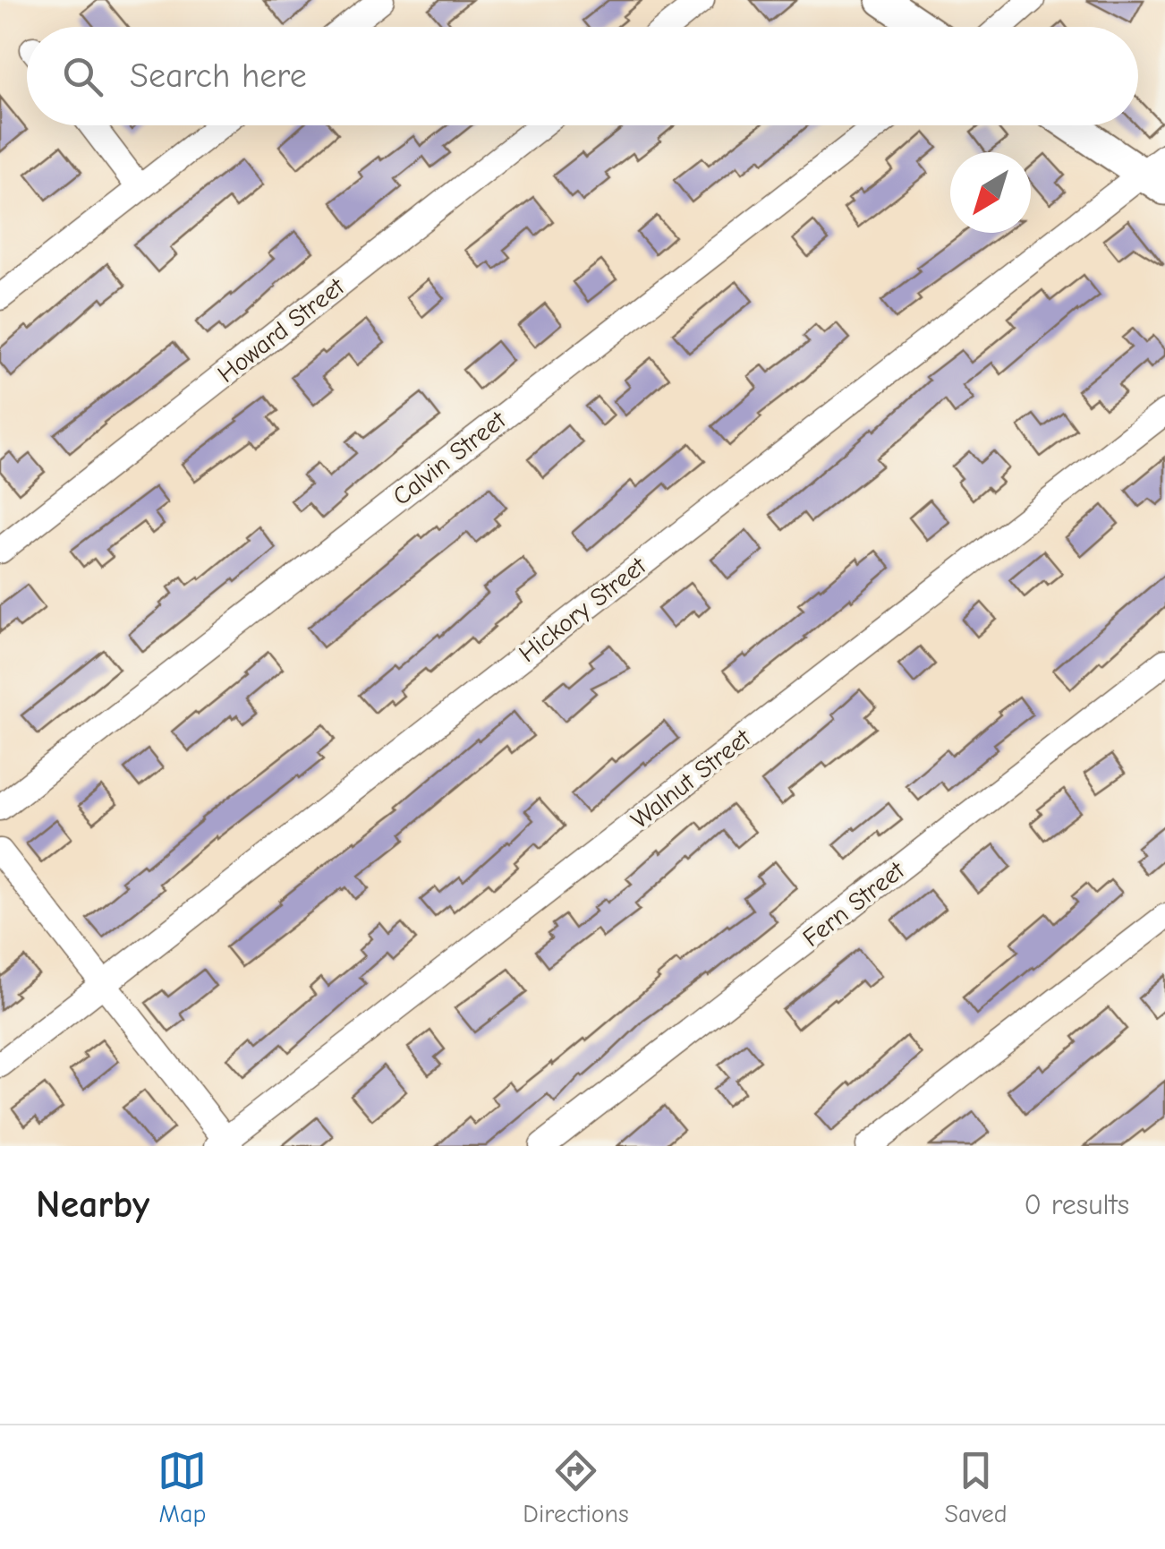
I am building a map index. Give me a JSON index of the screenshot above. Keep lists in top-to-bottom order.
{
  "streets": {
    "street": [
      "Howard Street",
      "Calvin Street",
      "Hickory Street",
      "Walnut Street",
      "Fern Street"
    ]
  },
  "north": "bottom left",
  "page": {
    "search": "Search here",
    "heading": ["Nearby", "0 results"],
    "nav": ["Map", "Directions", "Saved"]
  }
}
